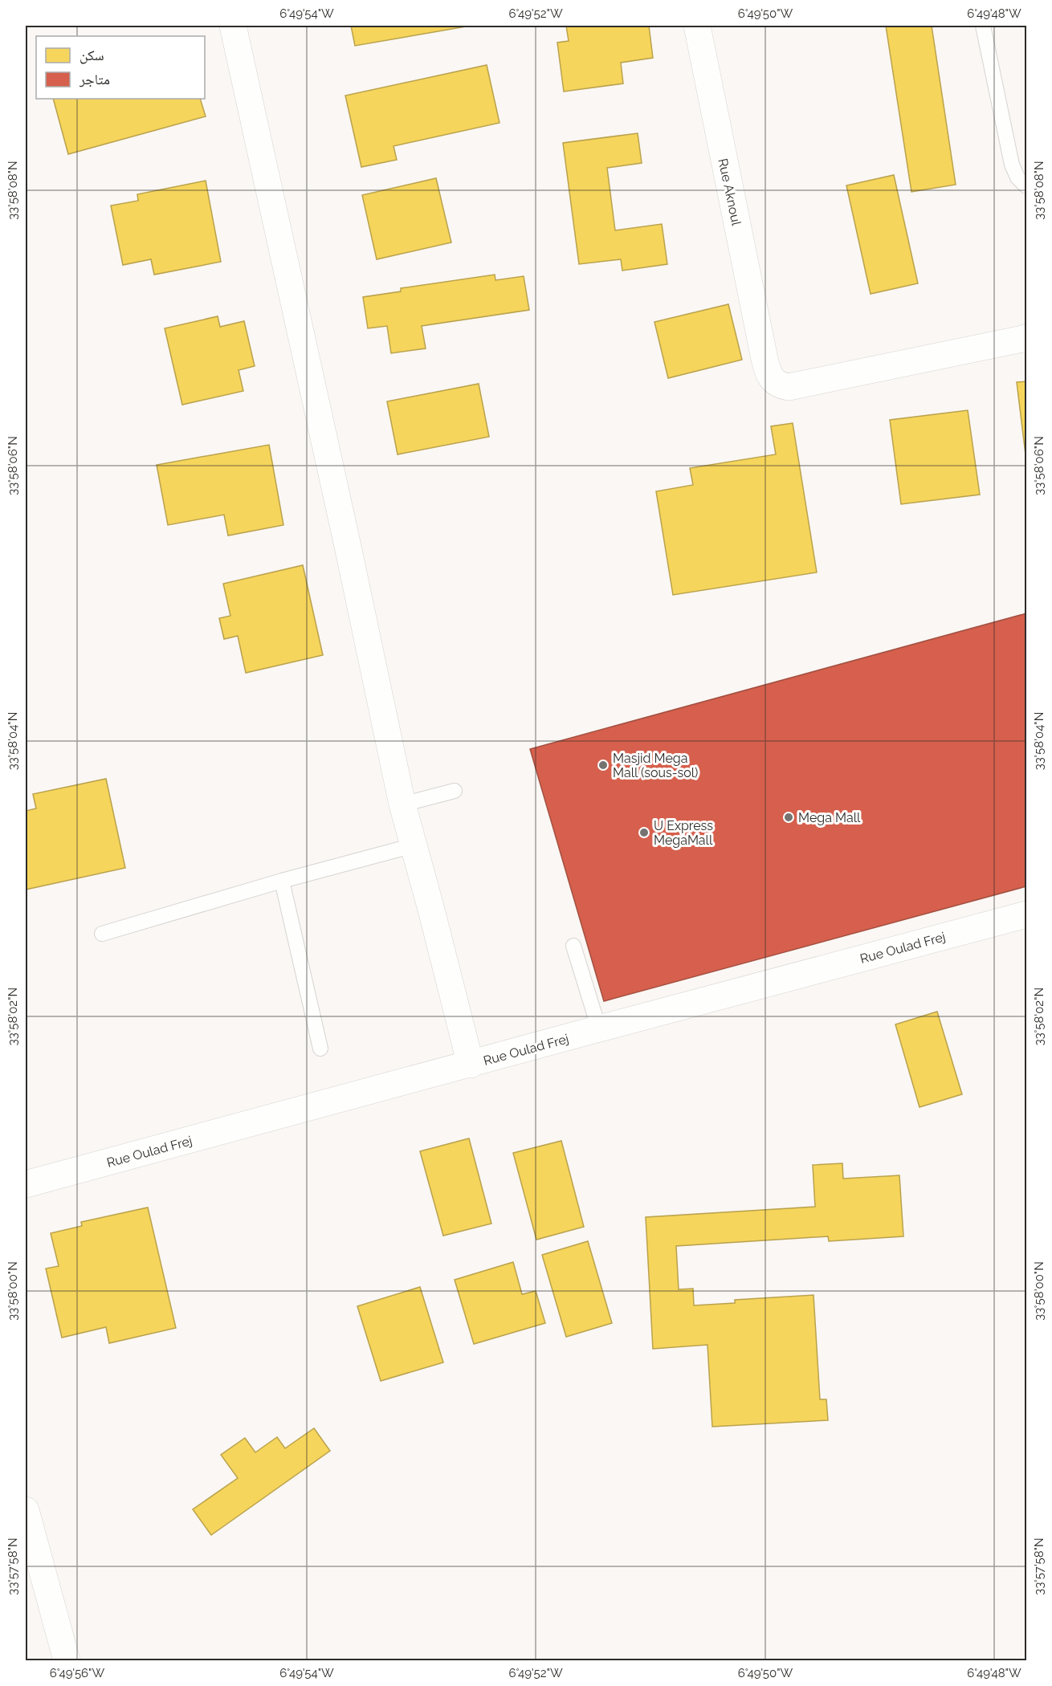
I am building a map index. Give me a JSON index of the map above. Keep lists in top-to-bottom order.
{
  "streets": {
    "street": ["Rue Aknoul", "Rue Oulad Frej"]
  },
  "places": ["Masjid Mega Mall (sous-sol)", "Mega Mall", "U Express MegaMall"],
  "legend": ["سكن", "متاجر"],
  "coordinates": [
    "6°49'54\"W",
    "6°49'52\"W",
    "6°49'50\"W",
    "6°49'48\"W",
    "33°58'08\"N",
    "33°58'06\"N",
    "33°58'04\"N",
    "33°58'02\"N",
    "33°58'00\"N",
    "33°57'58\"N",
    "6°49'56\"W"
  ]
}
